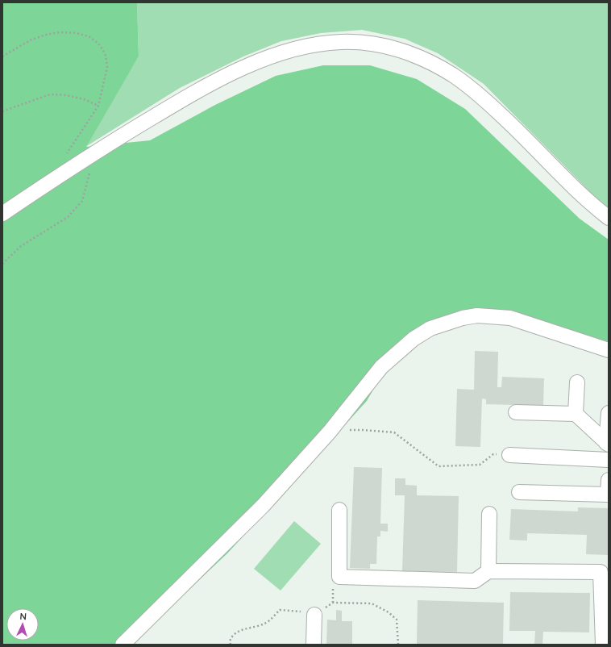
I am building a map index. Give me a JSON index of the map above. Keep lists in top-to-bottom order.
{
  "north": "top"
}
